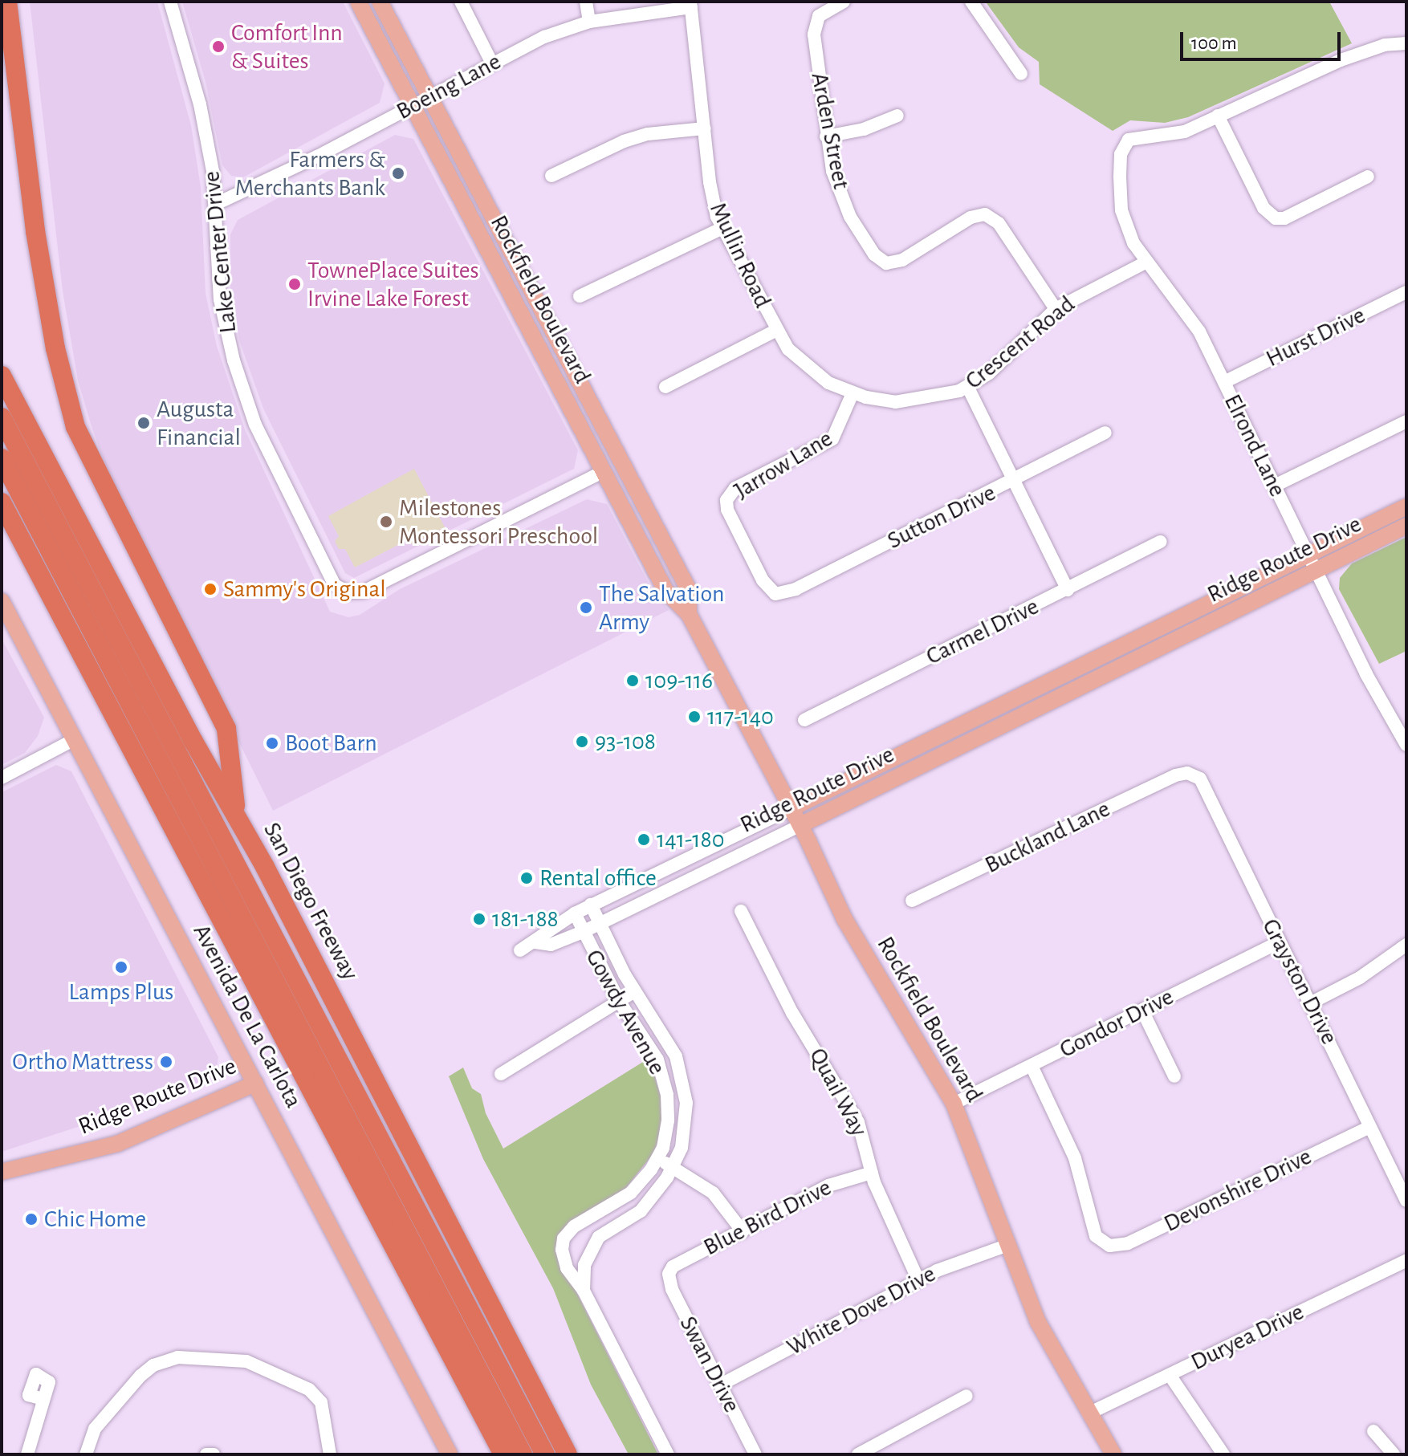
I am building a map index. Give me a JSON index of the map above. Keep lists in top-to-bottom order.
{
  "streets": {
    "highway": ["San Diego Freeway"],
    "main road": ["Rockfield Boulevard", "Ridge Route Drive", "Avenida De La Carlota"],
    "street": [
      "Boeing Lane",
      "Arden Street",
      "Lake Center Drive",
      "Mullin Road",
      "Hurst Drive",
      "Crescent Road",
      "Elrond Lane",
      "Jarrow Lane",
      "Sutton Drive",
      "Carmel Drive",
      "Buckland Lane",
      "Grayston Drive",
      "Gowdy Avenue",
      "Gondor Drive",
      "Quail Way",
      "Devonshire Drive",
      "Blue Bird Drive",
      "White Dove Drive",
      "Duryea Drive",
      "Swan Drive"
    ]
  },
  "crossings": [
    ["Boeing Lane", "Lake Center Drive"],
    ["Boeing Lane", "Mullin Road"],
    ["Boeing Lane", "Rockfield Boulevard"],
    ["Arden Street", "Crescent Road"],
    ["Lake Center Drive", "Rockfield Boulevard"],
    ["Mullin Road", "Crescent Road"],
    ["Mullin Road", "Jarrow Lane"],
    ["Rockfield Boulevard", "Ridge Route Drive"],
    ["Rockfield Boulevard", "Gondor Drive"],
    ["Rockfield Boulevard", "White Dove Drive"],
    ["Rockfield Boulevard", "Duryea Drive"],
    ["Hurst Drive", "Elrond Lane"],
    ["Crescent Road", "Elrond Lane"],
    ["Crescent Road", "Jarrow Lane"],
    ["Elrond Lane", "Ridge Route Drive"],
    ["Jarrow Lane", "Sutton Drive"],
    ["Ridge Route Drive", "Gowdy Avenue"],
    ["Ridge Route Drive", "Avenida De La Carlota"],
    ["Buckland Lane", "Grayston Drive"],
    ["Grayston Drive", "Gondor Drive"],
    ["Grayston Drive", "Devonshire Drive"],
    ["Gondor Drive", "Devonshire Drive"],
    ["Quail Way", "Blue Bird Drive"],
    ["Quail Way", "White Dove Drive"],
    ["Blue Bird Drive", "Swan Drive"],
    ["White Dove Drive", "Swan Drive"]
  ],
  "places": [
    "Comfort Inn & Suites",
    "Farmers & Merchants Bank",
    "TownePlace Suites Irvine Lake Forest",
    "Augusta Financial",
    "Milestones Montessori Preschool",
    "Sammy's Original",
    "The Salvation Army",
    "109-116",
    "117-140",
    "93-108",
    "Boot Barn",
    "141-180",
    "Rental office",
    "181-188",
    "Lamps Plus",
    "Ortho Mattress",
    "Chic Home"
  ],
  "scale_bar": "100 m"
}
